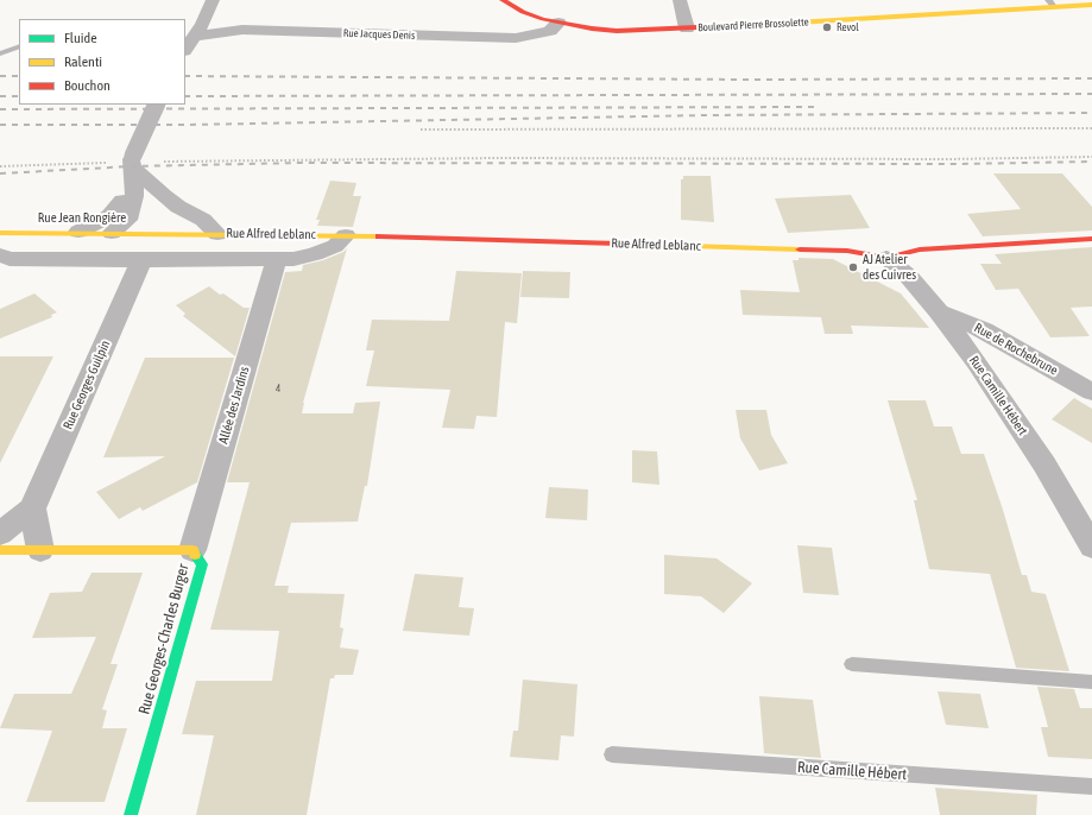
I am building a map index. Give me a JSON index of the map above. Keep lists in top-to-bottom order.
{
  "streets": {
    "street": [
      "Boulevard Pierre Brossolette",
      "Rue Jacques Denis",
      "Rue Jean Rongière",
      "Rue Alfred Leblanc",
      "Rue de Rochebrune",
      "Rue Georges Guilpin",
      "Rue Camille Hébert",
      "Allée des Jardins",
      "Rue Georges-Charles Burger"
    ]
  },
  "crossings": [
    ["Boulevard Pierre Brossolette", "Rue Jacques Denis"],
    ["Rue Jean Rongière", "Rue Alfred Leblanc"],
    ["Rue Alfred Leblanc", "Rue Camille Hébert"],
    ["Rue de Rochebrune", "Rue Camille Hébert"],
    ["Allée des Jardins", "Rue Georges-Charles Burger"]
  ],
  "places": ["Revol", "AJ Atelier des Cuivres"],
  "house_numbers": ["4"],
  "legend": ["Fluide", "Ralenti", "Bouchon"]
}
